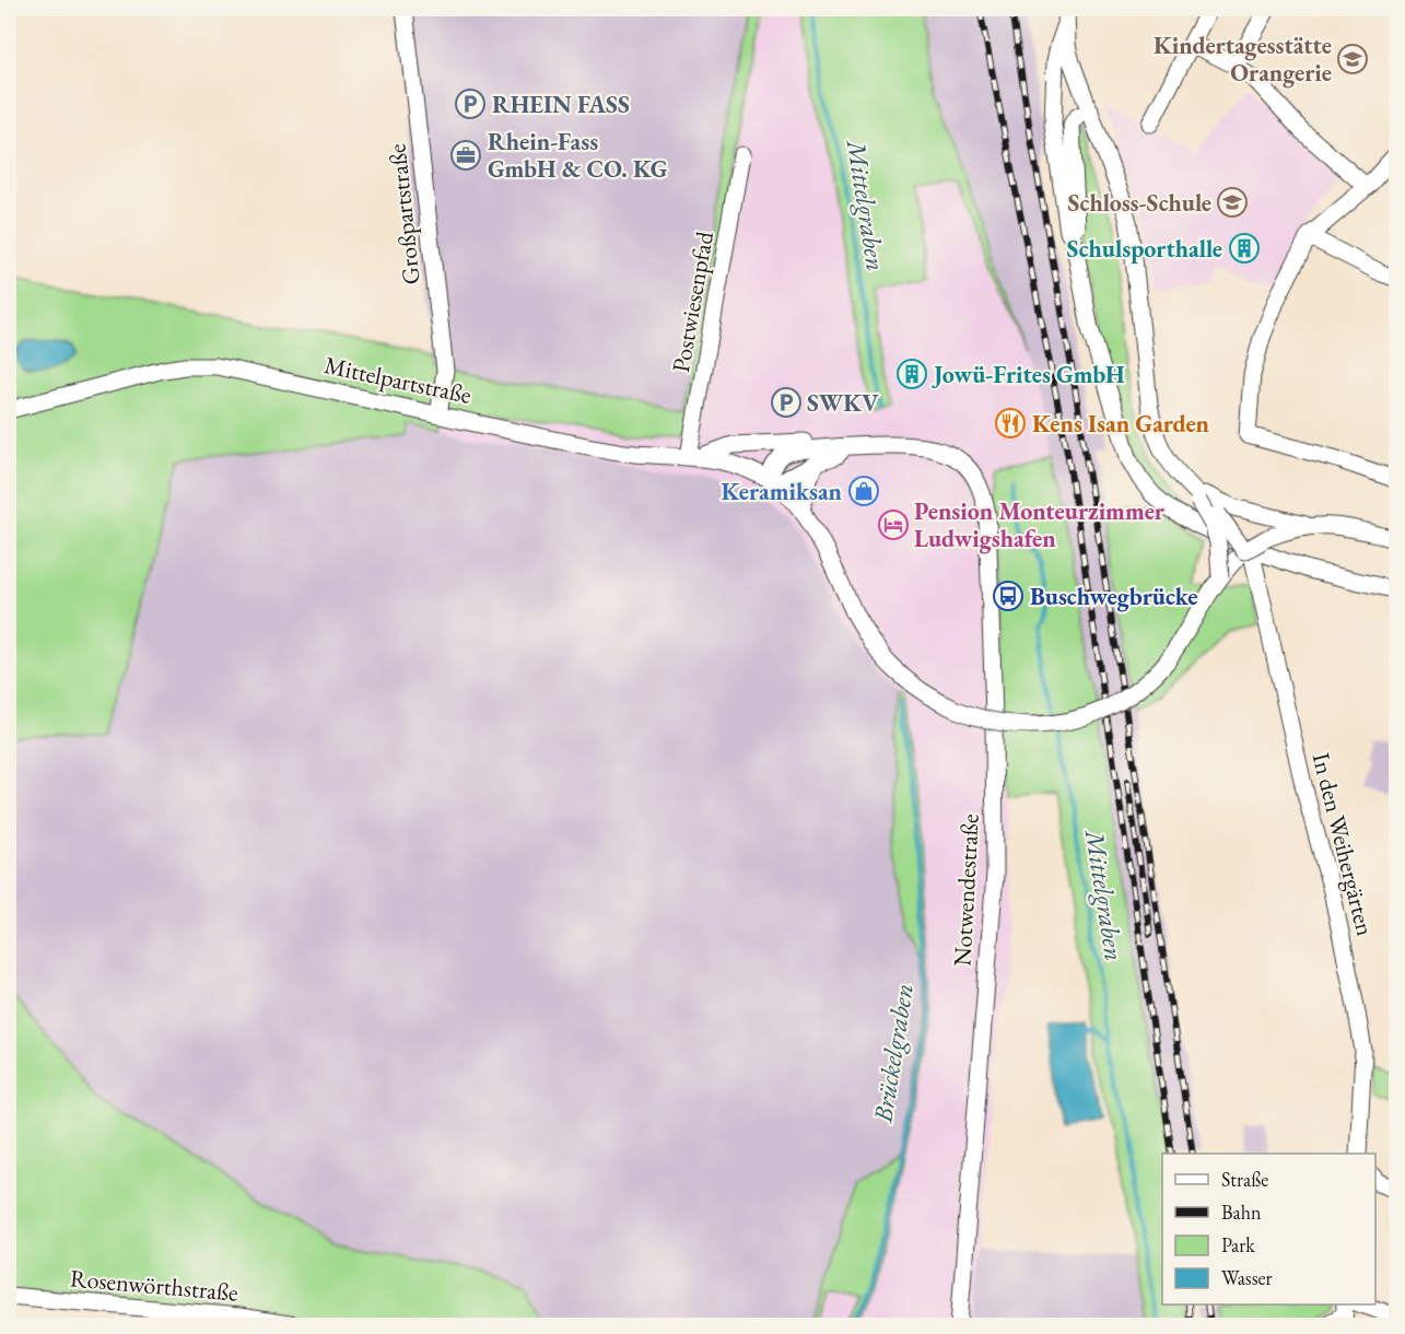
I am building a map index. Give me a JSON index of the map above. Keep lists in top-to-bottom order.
{
  "streets": {
    "street": [
      "Großpartstraße",
      "Postwiesenpfad",
      "Mittelpartstraße",
      "In den Weihergärten",
      "Notwendestraße",
      "Rosenwörthstraße"
    ]
  },
  "crossings": [
    ["Großpartstraße", "Mittelpartstraße"],
    ["Postwiesenpfad", "Mittelpartstraße"],
    ["Mittelpartstraße", "In den Weihergärten"]
  ],
  "water": ["Mittelgraben", "Brückelgraben"],
  "places": {
    "school or university": ["Kindertagesstätte Orangerie", "Schloss-Schule"],
    "parking": ["RHEIN FASS", "SWKV"],
    "office": ["Rhein-Fass GmbH & CO. KG"],
    "building": ["Schulsporthalle", "Jowü-Frites GmbH"],
    "restaurant": ["Kens Isan Garden"],
    "shop": ["Keramiksan"],
    "hotel": ["Pension Monteurzimmer Ludwigshafen"],
    "bus stop": ["Buschwegbrücke"]
  },
  "legend": [
    "Straße",
    "Bahn",
    "Park",
    "Wasser"
  ]
}
